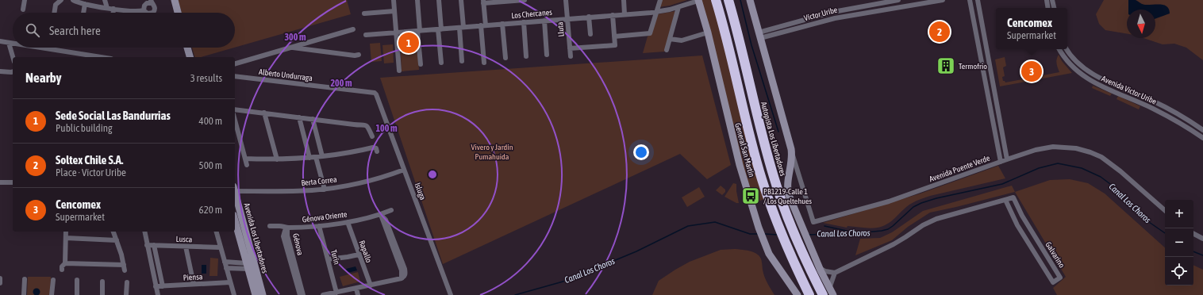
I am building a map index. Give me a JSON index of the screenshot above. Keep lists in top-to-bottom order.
{
  "streets": {
    "highway": ["Autopista Los Libertadores"],
    "street": [
      "Los Chercanes",
      "Víctor Uribe",
      "Lluta",
      "Alberto Undurraga",
      "Avenida Victor Uribe",
      "General San Martín",
      "Avenida Puente Verde",
      "Berta Correa",
      "Isluga",
      "Génova Oriente",
      "Avenida Los Libertadores",
      "Lusca",
      "Génova",
      "Rapallo",
      "Galvarino",
      "Turín",
      "Piensa"
    ]
  },
  "crossings": [
    ["Los Chercanes", "Lluta"],
    ["Los Chercanes", "General San Martín"],
    ["Alberto Undurraga", "Isluga"],
    ["Berta Correa", "Isluga"],
    ["Génova Oriente", "Génova"],
    ["Génova Oriente", "Rapallo"],
    ["Génova Oriente", "Turín"]
  ],
  "water": ["Canal Los Choros"],
  "parks": ["Vivero y Jardín Pumahuida"],
  "places": {
    "building": ["Termofrio"],
    "bus stop": ["PB1219-Calle 1 / Los Queltehues"]
  },
  "north": "bottom",
  "page": {
    "popup": ["Cencomex", "Supermarket"],
    "search": "Search here",
    "pins": ["2", "1", "3"],
    "heading": ["Nearby", "3 results"],
    "list": [
      {
        "mark": "1",
        "name": "Sede Social Las Bandurrias",
        "note": "Public building",
        "value": "400 m"
      },
      {
        "mark": "2",
        "name": "Soltex Chile S.A.",
        "note": "Place · Víctor Uribe",
        "value": "500 m"
      },
      {
        "mark": "3",
        "name": "Cencomex",
        "note": "Supermarket",
        "value": "620 m"
      }
    ],
    "map_buttons": ["+", "−"]
  },
  "rings": ["300 m", "200 m", "100 m"]
}
